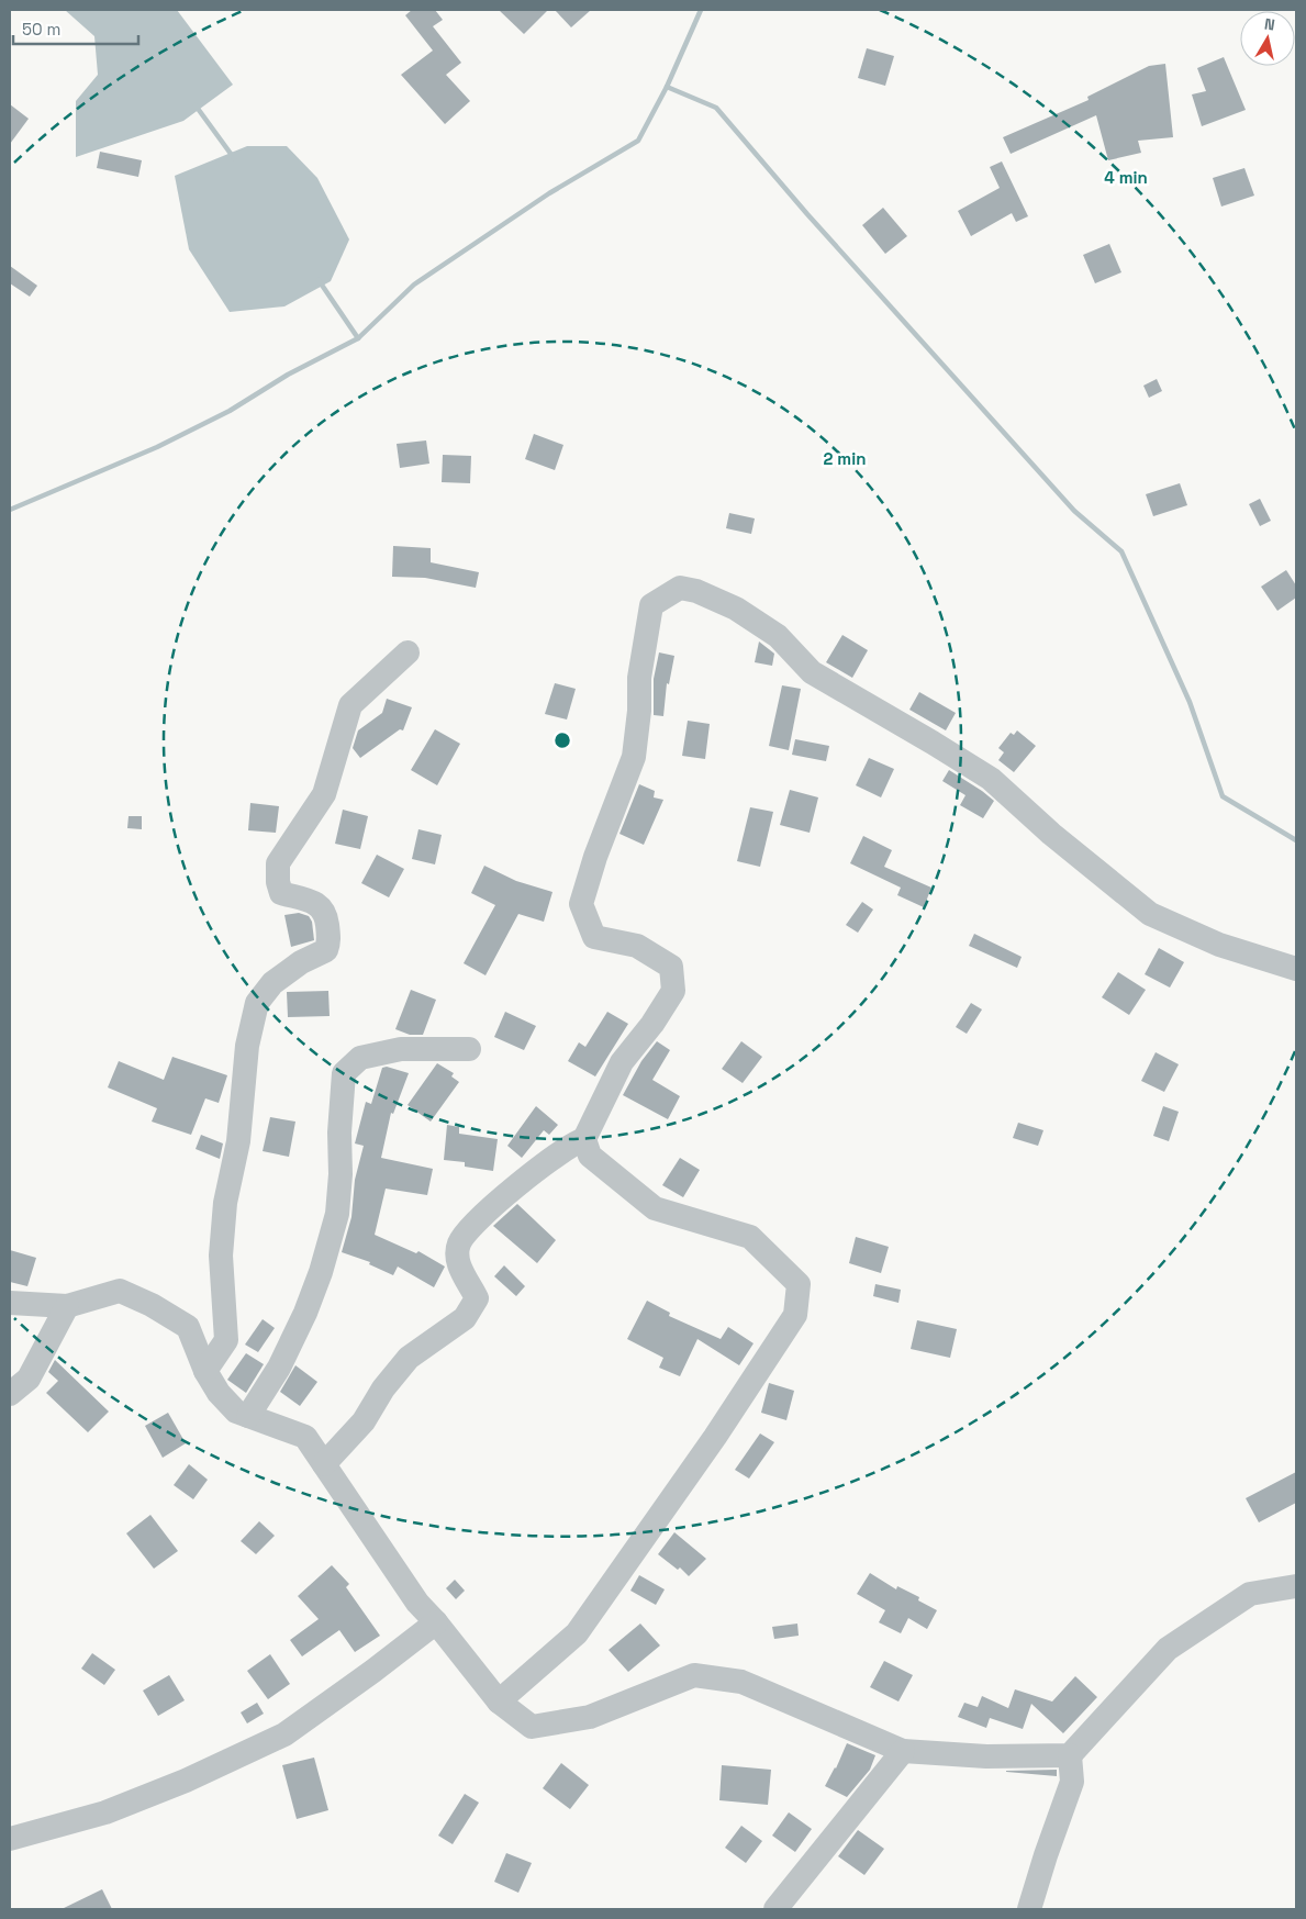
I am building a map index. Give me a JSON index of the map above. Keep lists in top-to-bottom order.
{
  "scale_bar": "50 m",
  "north": "top",
  "rings": ["4 min", "2 min"]
}
